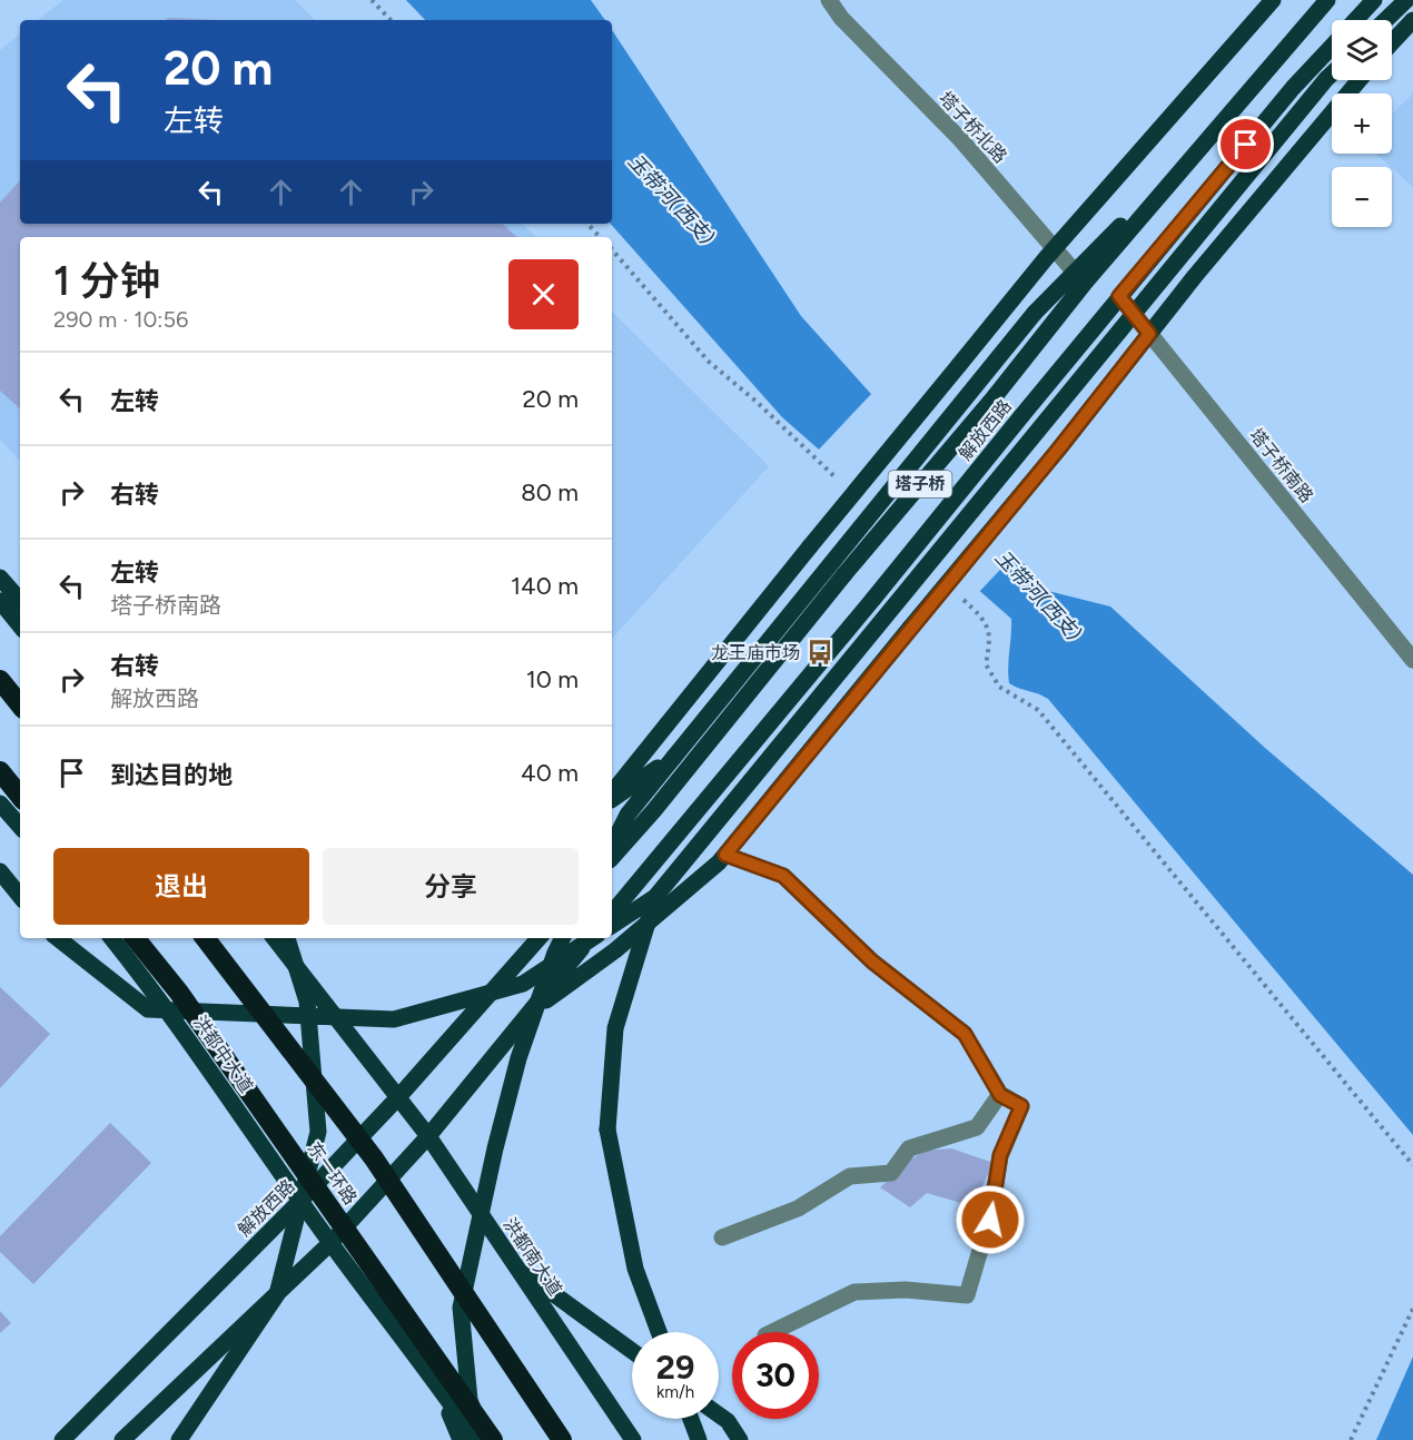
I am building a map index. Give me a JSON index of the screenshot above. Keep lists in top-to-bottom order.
{
  "streets": {
    "highway": ["东一环路"],
    "main road": [
      "解放西路",
      "塔子桥",
      "洪都中大道",
      "洪都南大道"
    ],
    "street": ["塔子桥北路", "塔子桥南路"]
  },
  "crossings": [
    ["塔子桥北路", "解放西路"],
    ["塔子桥北路", "塔子桥"],
    ["解放西路", "塔子桥南路"],
    ["解放西路", "洪都中大道"],
    ["解放西路", "洪都南大道"]
  ],
  "water": ["玉带河(西支)"],
  "places": {
    "bus stop": ["龙王庙市场"]
  },
  "page": {
    "map_buttons": ["+", "−"],
    "turn": ["20 m", "左转"],
    "heading": ["1 分钟", "290 m · 10:56"],
    "list": [
      {
        "name": "左转",
        "value": "20 m"
      },
      {
        "name": "右转",
        "value": "80 m"
      },
      {
        "name": "左转",
        "note": "塔子桥南路",
        "value": "140 m"
      },
      {
        "name": "右转",
        "note": "解放西路",
        "value": "10 m"
      },
      {
        "name": "到达目的地",
        "value": "40 m"
      }
    ],
    "buttons": ["退出", "分享"],
    "speed": "29 km/h",
    "limit": "30"
  }
}
